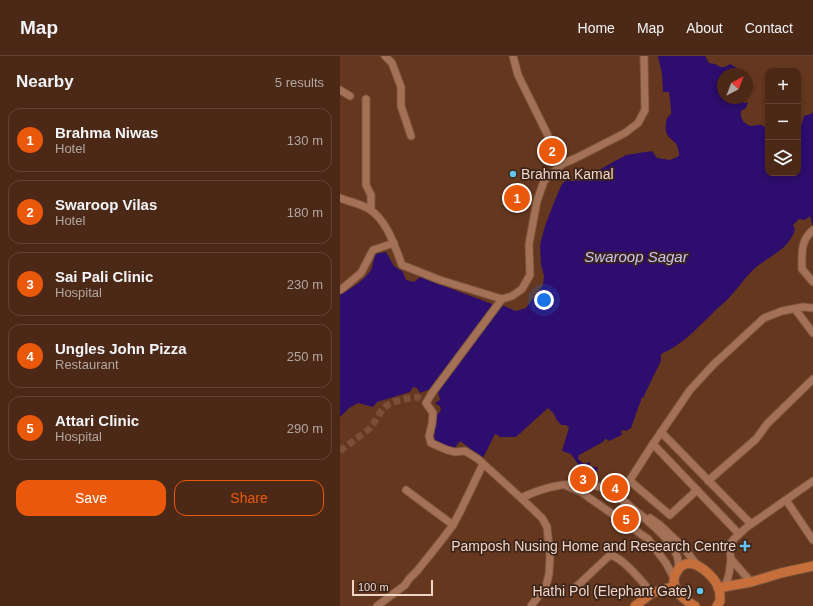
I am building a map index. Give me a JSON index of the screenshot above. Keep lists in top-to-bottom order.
{
  "water": ["Swaroop Sagar"],
  "places": {
    "other": ["Brahma Kamal", "Hathi Pol (Elephant Gate)"],
    "health": ["Pamposh Nusing Home and Research Centre"]
  },
  "scale_bar": "100 m",
  "north": "top right",
  "page": {
    "header": "Map",
    "nav": [
      "Home",
      "Map",
      "About",
      "Contact"
    ],
    "heading": ["Nearby", "5 results"],
    "map_buttons": ["+", "−"],
    "list": [
      {
        "mark": "1",
        "name": "Brahma Niwas",
        "note": "Hotel",
        "value": "130 m"
      },
      {
        "mark": "2",
        "name": "Swaroop Vilas",
        "note": "Hotel",
        "value": "180 m"
      },
      {
        "mark": "3",
        "name": "Sai Pali Clinic",
        "note": "Hospital",
        "value": "230 m"
      },
      {
        "mark": "4",
        "name": "Ungles John Pizza",
        "note": "Restaurant",
        "value": "250 m"
      },
      {
        "mark": "5",
        "name": "Attari Clinic",
        "note": "Hospital",
        "value": "290 m"
      }
    ],
    "pins": [
      "2",
      "1",
      "3",
      "4",
      "5"
    ],
    "buttons": ["Save", "Share"],
    "scale": "100 m"
  }
}
